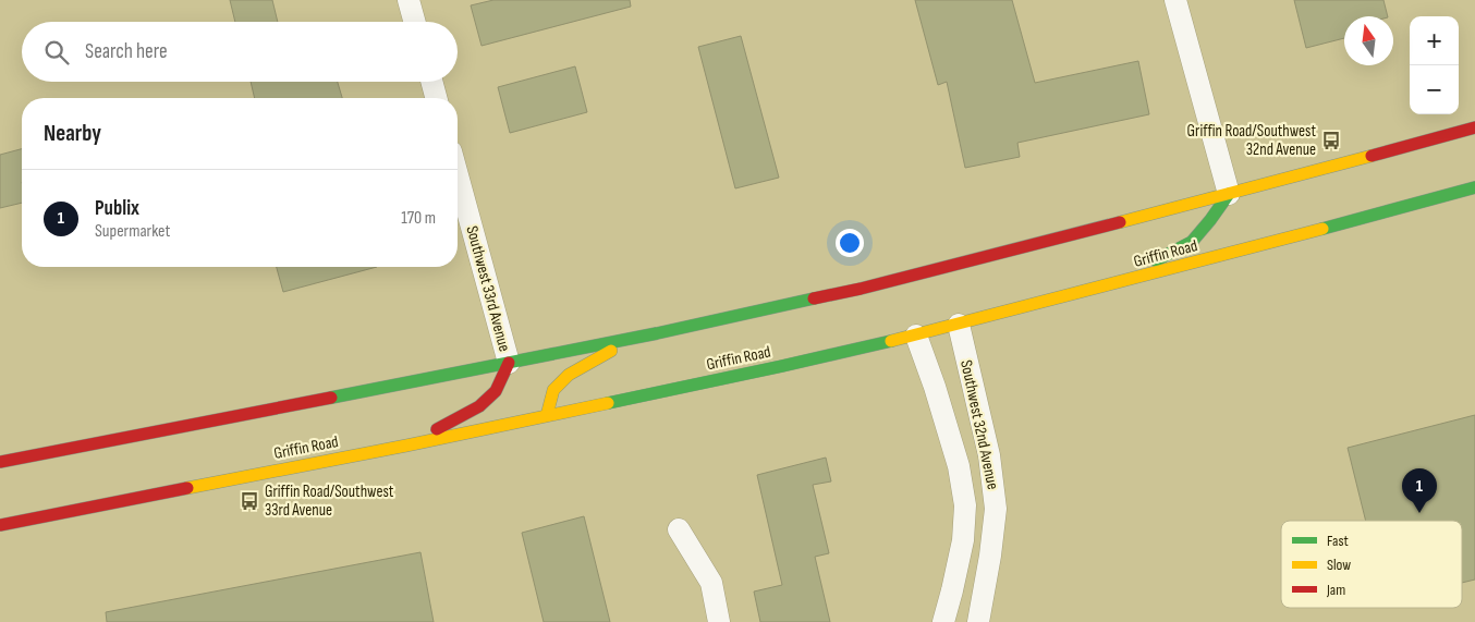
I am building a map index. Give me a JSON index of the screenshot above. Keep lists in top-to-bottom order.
{
  "streets": {
    "main road": ["Griffin Road"],
    "street": ["Southwest 33rd Avenue", "Southwest 32nd Avenue"]
  },
  "crossings": [
    ["Griffin Road", "Southwest 32nd Avenue"]
  ],
  "places": {
    "bus stop": ["Griffin Road/Southwest 32nd Avenue", "Griffin Road/Southwest 33rd Avenue"]
  },
  "legend": ["Fast", "Slow", "Jam"],
  "north": "top",
  "page": {
    "map_buttons": ["+", "−"],
    "search": "Search here",
    "heading": "Nearby",
    "list": [
      {
        "mark": "1",
        "name": "Publix",
        "note": "Supermarket",
        "value": "170 m"
      }
    ],
    "pins": "1"
  }
}
